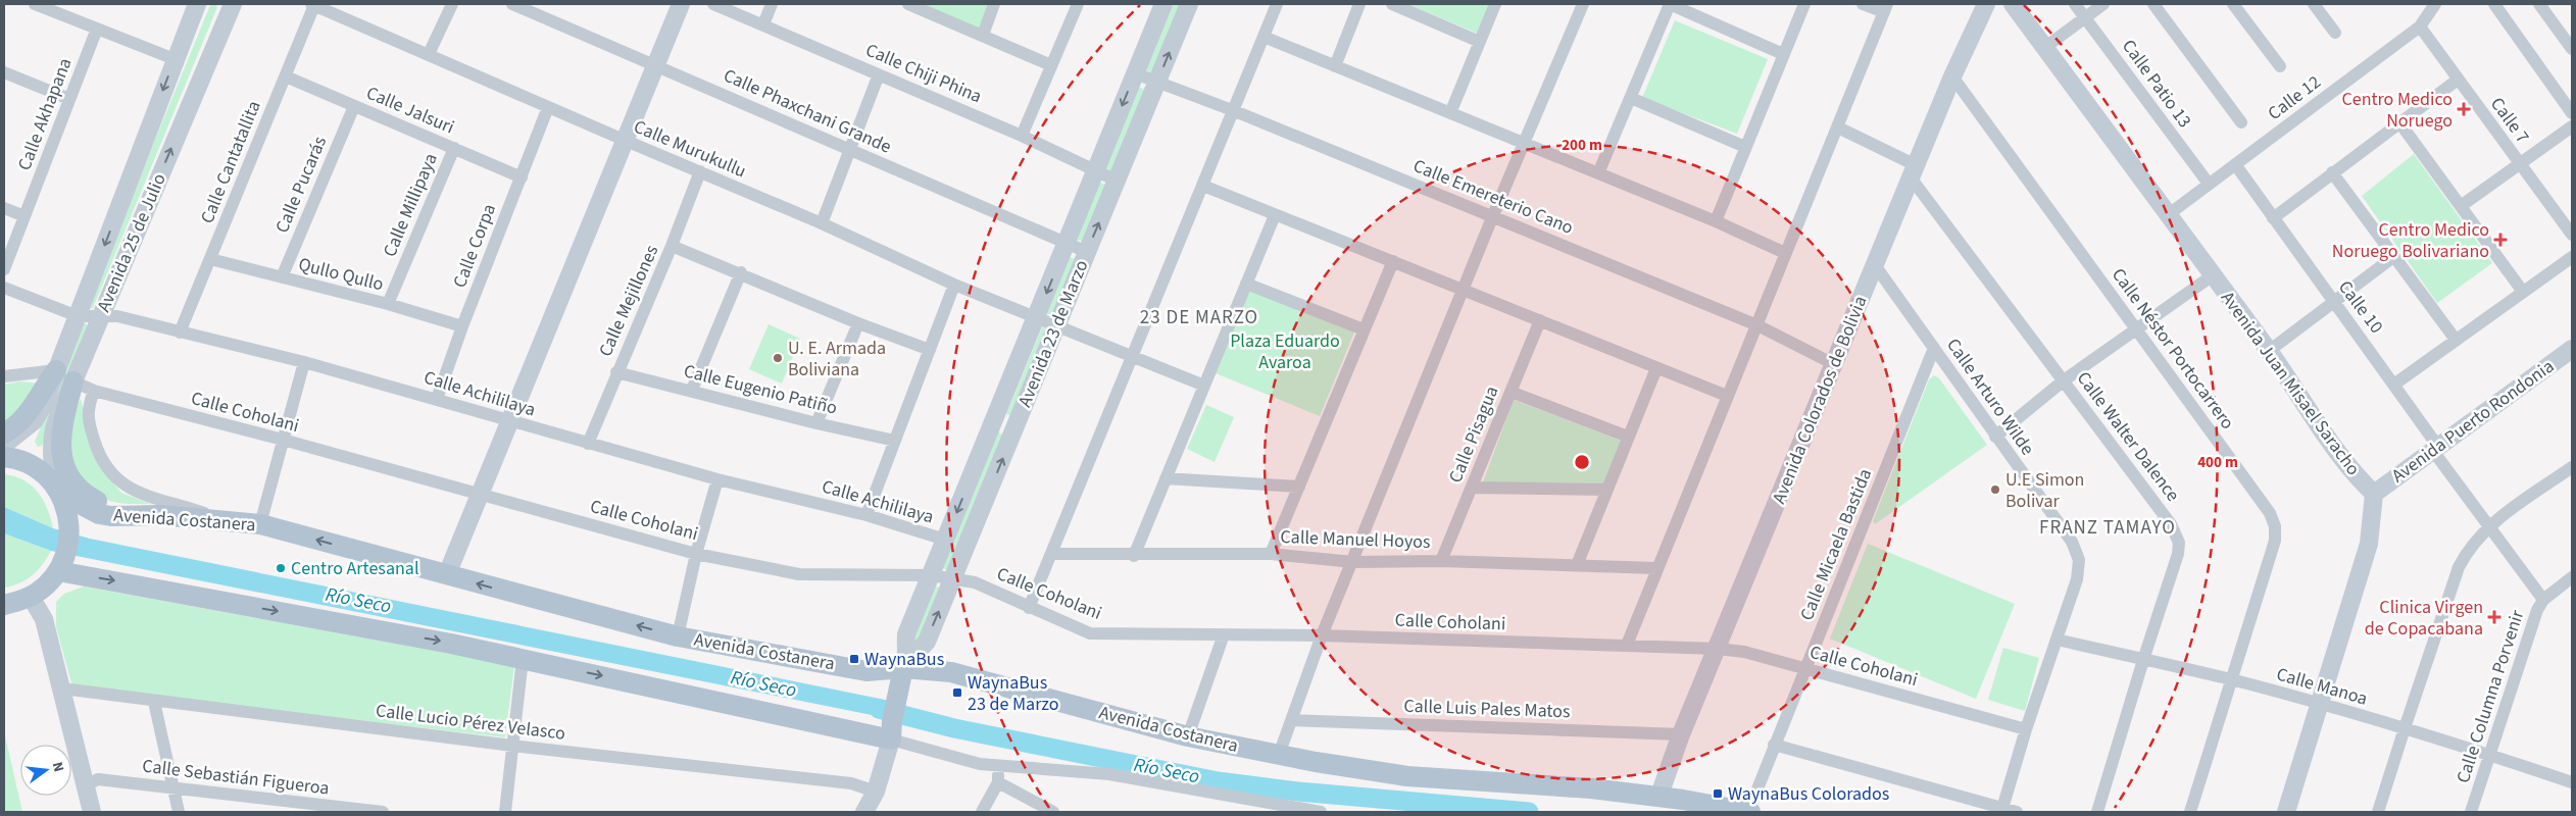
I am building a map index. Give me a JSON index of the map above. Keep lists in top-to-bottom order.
{
  "streets": {
    "main road": ["Avenida Costanera"],
    "street": [
      "Calle Chiji Phina",
      "Calle Patio 13",
      "Calle 12",
      "Calle Jalsuri",
      "Calle Phaxchani Grande",
      "Calle Akhapana",
      "Calle 7",
      "Calle Murukullu",
      "Calle Cantatallita",
      "Calle Pucarás",
      "Calle Emereterio Cano",
      "Calle Millipaya",
      "Avenida 25 de Julio",
      "Calle Corpa",
      "Qullo Qullo",
      "Calle Mejillones",
      "Calle 10",
      "Avenida 23 de Marzo",
      "Calle Néstor Portocarrero",
      "Avenida Juan Misael Saracho",
      "Calle Eugenio Patiño",
      "Calle Achililaya",
      "Calle Arturo Wilde",
      "Avenida Colorados de Bolivia",
      "Calle Coholani",
      "Avenida Puerto Rondonia",
      "Calle Pisagua",
      "Calle Walter Dalence",
      "Calle Manuel Hoyos",
      "Calle Micaela Bastida",
      "Calle Manoa",
      "Calle Columna Porvenir",
      "Calle Luis Pales Matos",
      "Calle Lucio Pérez Velasco",
      "Calle Sebastián Figueroa"
    ]
  },
  "crossings": [
    ["Calle Chiji Phina", "Avenida 23 de Marzo"],
    ["Calle Patio 13", "Calle 12"],
    ["Calle 12", "Calle 7"],
    ["Calle 12", "Calle 10"],
    ["Calle 12", "Avenida Juan Misael Saracho"],
    ["Calle Jalsuri", "Calle Cantatallita"],
    ["Calle Jalsuri", "Calle Pucarás"],
    ["Calle Jalsuri", "Calle Millipaya"],
    ["Calle Jalsuri", "Calle Corpa"],
    ["Calle Phaxchani Grande", "Avenida 23 de Marzo"],
    ["Calle Murukullu", "Calle Cantatallita"],
    ["Calle Murukullu", "Calle Corpa"],
    ["Calle Murukullu", "Calle Mejillones"],
    ["Calle Murukullu", "Avenida 23 de Marzo"],
    ["Calle Cantatallita", "Qullo Qullo"],
    ["Calle Cantatallita", "Calle Achililaya"],
    ["Calle Pucarás", "Qullo Qullo"],
    ["Calle Emereterio Cano", "Avenida 23 de Marzo"],
    ["Calle Emereterio Cano", "Avenida Colorados de Bolivia"],
    ["Calle Millipaya", "Qullo Qullo"],
    ["Avenida 25 de Julio", "Calle Achililaya"],
    ["Avenida 25 de Julio", "Calle Coholani"],
    ["Avenida 25 de Julio", "Avenida Costanera"],
    ["Calle Corpa", "Qullo Qullo"],
    ["Calle Corpa", "Calle Achililaya"],
    ["Calle Mejillones", "Calle Eugenio Patiño"],
    ["Calle Mejillones", "Calle Achililaya"],
    ["Calle 10", "Avenida Puerto Rondonia"],
    ["Calle 10", "Calle Columna Porvenir"],
    ["Avenida 23 de Marzo", "Calle Achililaya"],
    ["Avenida 23 de Marzo", "Calle Coholani"],
    ["Avenida 23 de Marzo", "Avenida Costanera"],
    ["Calle Néstor Portocarrero", "Avenida Colorados de Bolivia"],
    ["Calle Néstor Portocarrero", "Calle Manoa"],
    ["Avenida Juan Misael Saracho", "Avenida Puerto Rondonia"],
    ["Calle Arturo Wilde", "Avenida Colorados de Bolivia"],
    ["Calle Arturo Wilde", "Calle Coholani"],
    ["Calle Arturo Wilde", "Calle Micaela Bastida"],
    ["Calle Arturo Wilde", "Calle Manoa"],
    ["Avenida Colorados de Bolivia", "Calle Coholani"],
    ["Avenida Colorados de Bolivia", "Calle Walter Dalence"],
    ["Avenida Colorados de Bolivia", "Avenida Costanera"],
    ["Avenida Colorados de Bolivia", "Calle Luis Pales Matos"],
    ["Calle Coholani", "Calle Micaela Bastida"],
    ["Calle Pisagua", "Calle Manuel Hoyos"],
    ["Calle Walter Dalence", "Calle Manoa"],
    ["Avenida Costanera", "Calle Micaela Bastida"],
    ["Calle Manoa", "Calle Columna Porvenir"]
  ],
  "districts": ["23 DE MARZO", "FRANZ TAMAYO"],
  "water": ["Río Seco"],
  "parks": ["Plaza Eduardo Avaroa"],
  "places": {
    "health": ["Centro Medico Noruego", "Centro Medico Noruego Bolivariano", "Clinica Virgen de Copacabana"],
    "other": ["U. E. Armada Boliviana", "U.E Simon Bolivar", "Centro Artesanal"],
    "transit": ["WaynaBus", "WaynaBus 23 de Marzo", "WaynaBus Colorados"]
  },
  "north": "right",
  "rings": ["200 m", "400 m"]
}
